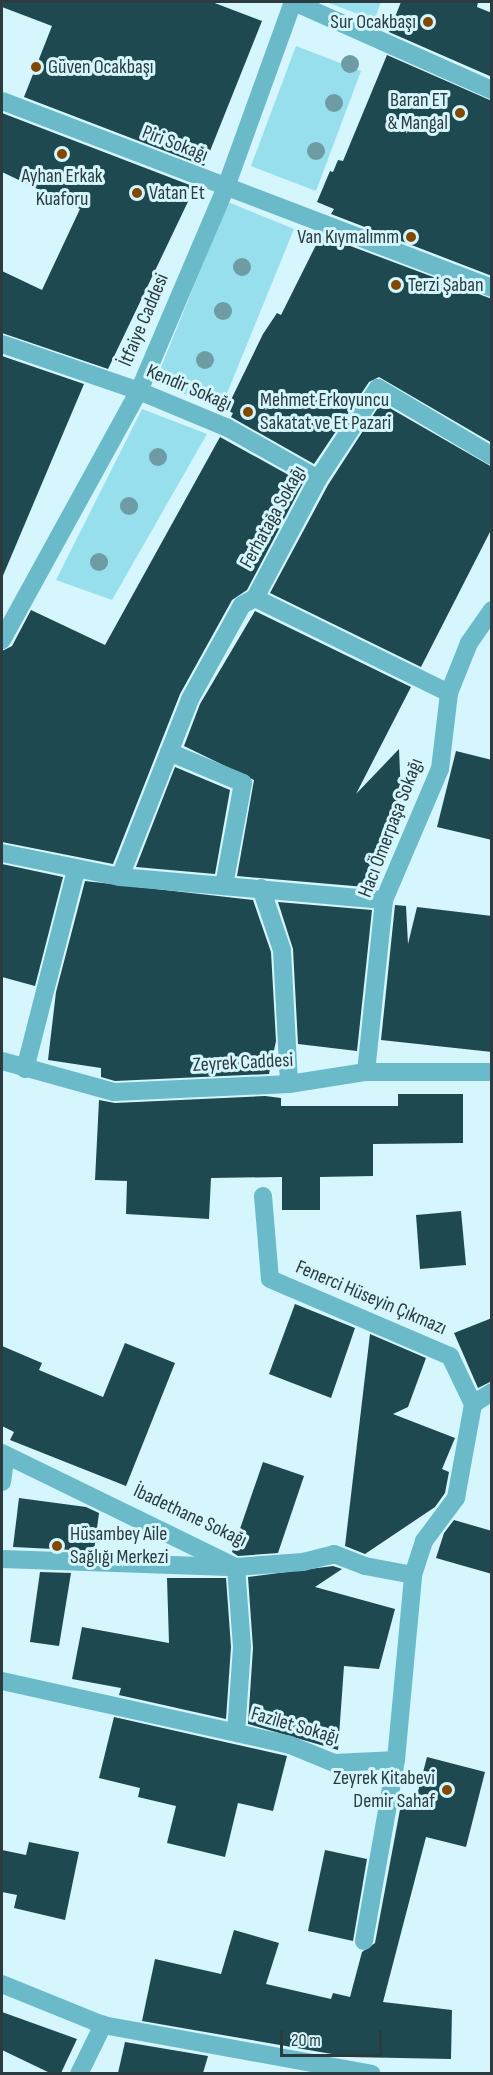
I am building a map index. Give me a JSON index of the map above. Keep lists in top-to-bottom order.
{
  "streets": {
    "street": [
      "Piri Sokağı",
      "İtfaiye Caddesi",
      "Kendir Sokağı",
      "Ferhatağa Sokağı",
      "Hacı Ömerpaşa Sokağı",
      "Zeyrek Caddesi",
      "Fenerci Hüseyin Çıkmazı",
      "İbadethane Sokağı",
      "Fazilet Sokağı"
    ]
  },
  "crossings": [
    ["Piri Sokağı", "İtfaiye Caddesi"],
    ["İtfaiye Caddesi", "Kendir Sokağı"],
    ["Kendir Sokağı", "Ferhatağa Sokağı"],
    ["Ferhatağa Sokağı", "Hacı Ömerpaşa Sokağı"],
    ["Hacı Ömerpaşa Sokağı", "Zeyrek Caddesi"]
  ],
  "places": [
    "Sur Ocakbaşı",
    "Güven Ocakbaşı",
    "Baran ET & Mangal",
    "Ayhan Erkak Kuaforu",
    "Vatan Et",
    "Van Kıymalımm",
    "Terzi Şaban",
    "Mehmet Erkoyuncu Sakatat ve Et Pazari",
    "Hüsambey Aile Sağlığı Merkezi",
    "Zeyrek Kitabevi Demir Sahaf"
  ],
  "scale_bar": "20 m"
}
